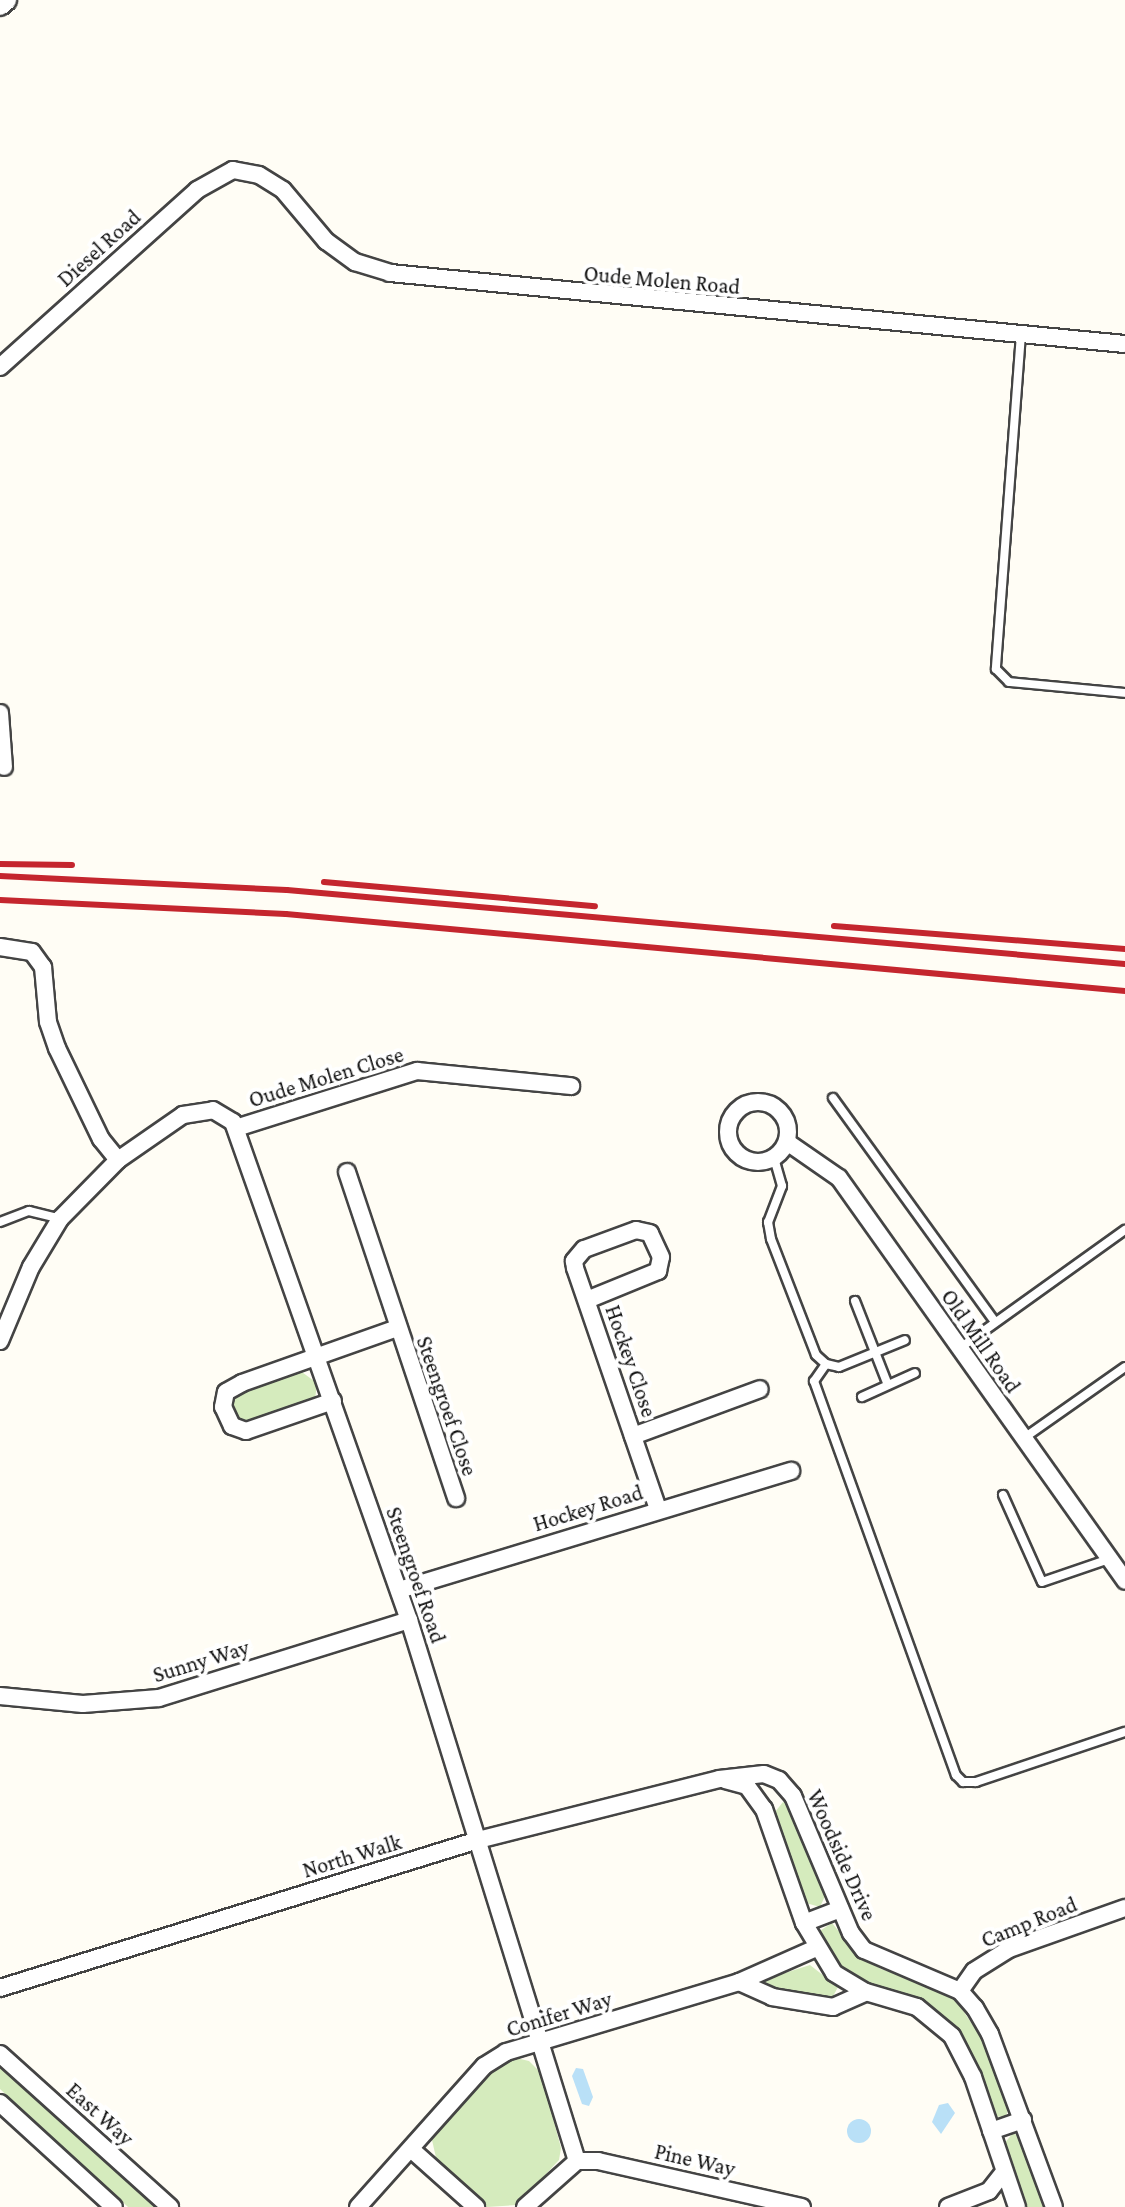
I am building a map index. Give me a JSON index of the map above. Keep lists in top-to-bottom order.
{
  "streets": {
    "street": [
      "Diesel Road",
      "Oude Molen Road",
      "Oude Molen Close",
      "Old Mill Road",
      "Hockey Close",
      "Steengroef Close",
      "Hockey Road",
      "Steengroef Road",
      "Sunny Way",
      "Woodside Drive",
      "North Walk",
      "Camp Road",
      "Conifer Way",
      "East Way",
      "Pine Way"
    ]
  },
  "crossings": [
    ["Diesel Road", "Oude Molen Road"],
    ["Oude Molen Close", "Steengroef Road"],
    ["Hockey Close", "Hockey Road"],
    ["Steengroef Close", "Steengroef Road"],
    ["Hockey Road", "Steengroef Road"],
    ["Steengroef Road", "Sunny Way"],
    ["Steengroef Road", "North Walk"],
    ["Steengroef Road", "Conifer Way"],
    ["Woodside Drive", "North Walk"],
    ["Woodside Drive", "Camp Road"]
  ]
}
